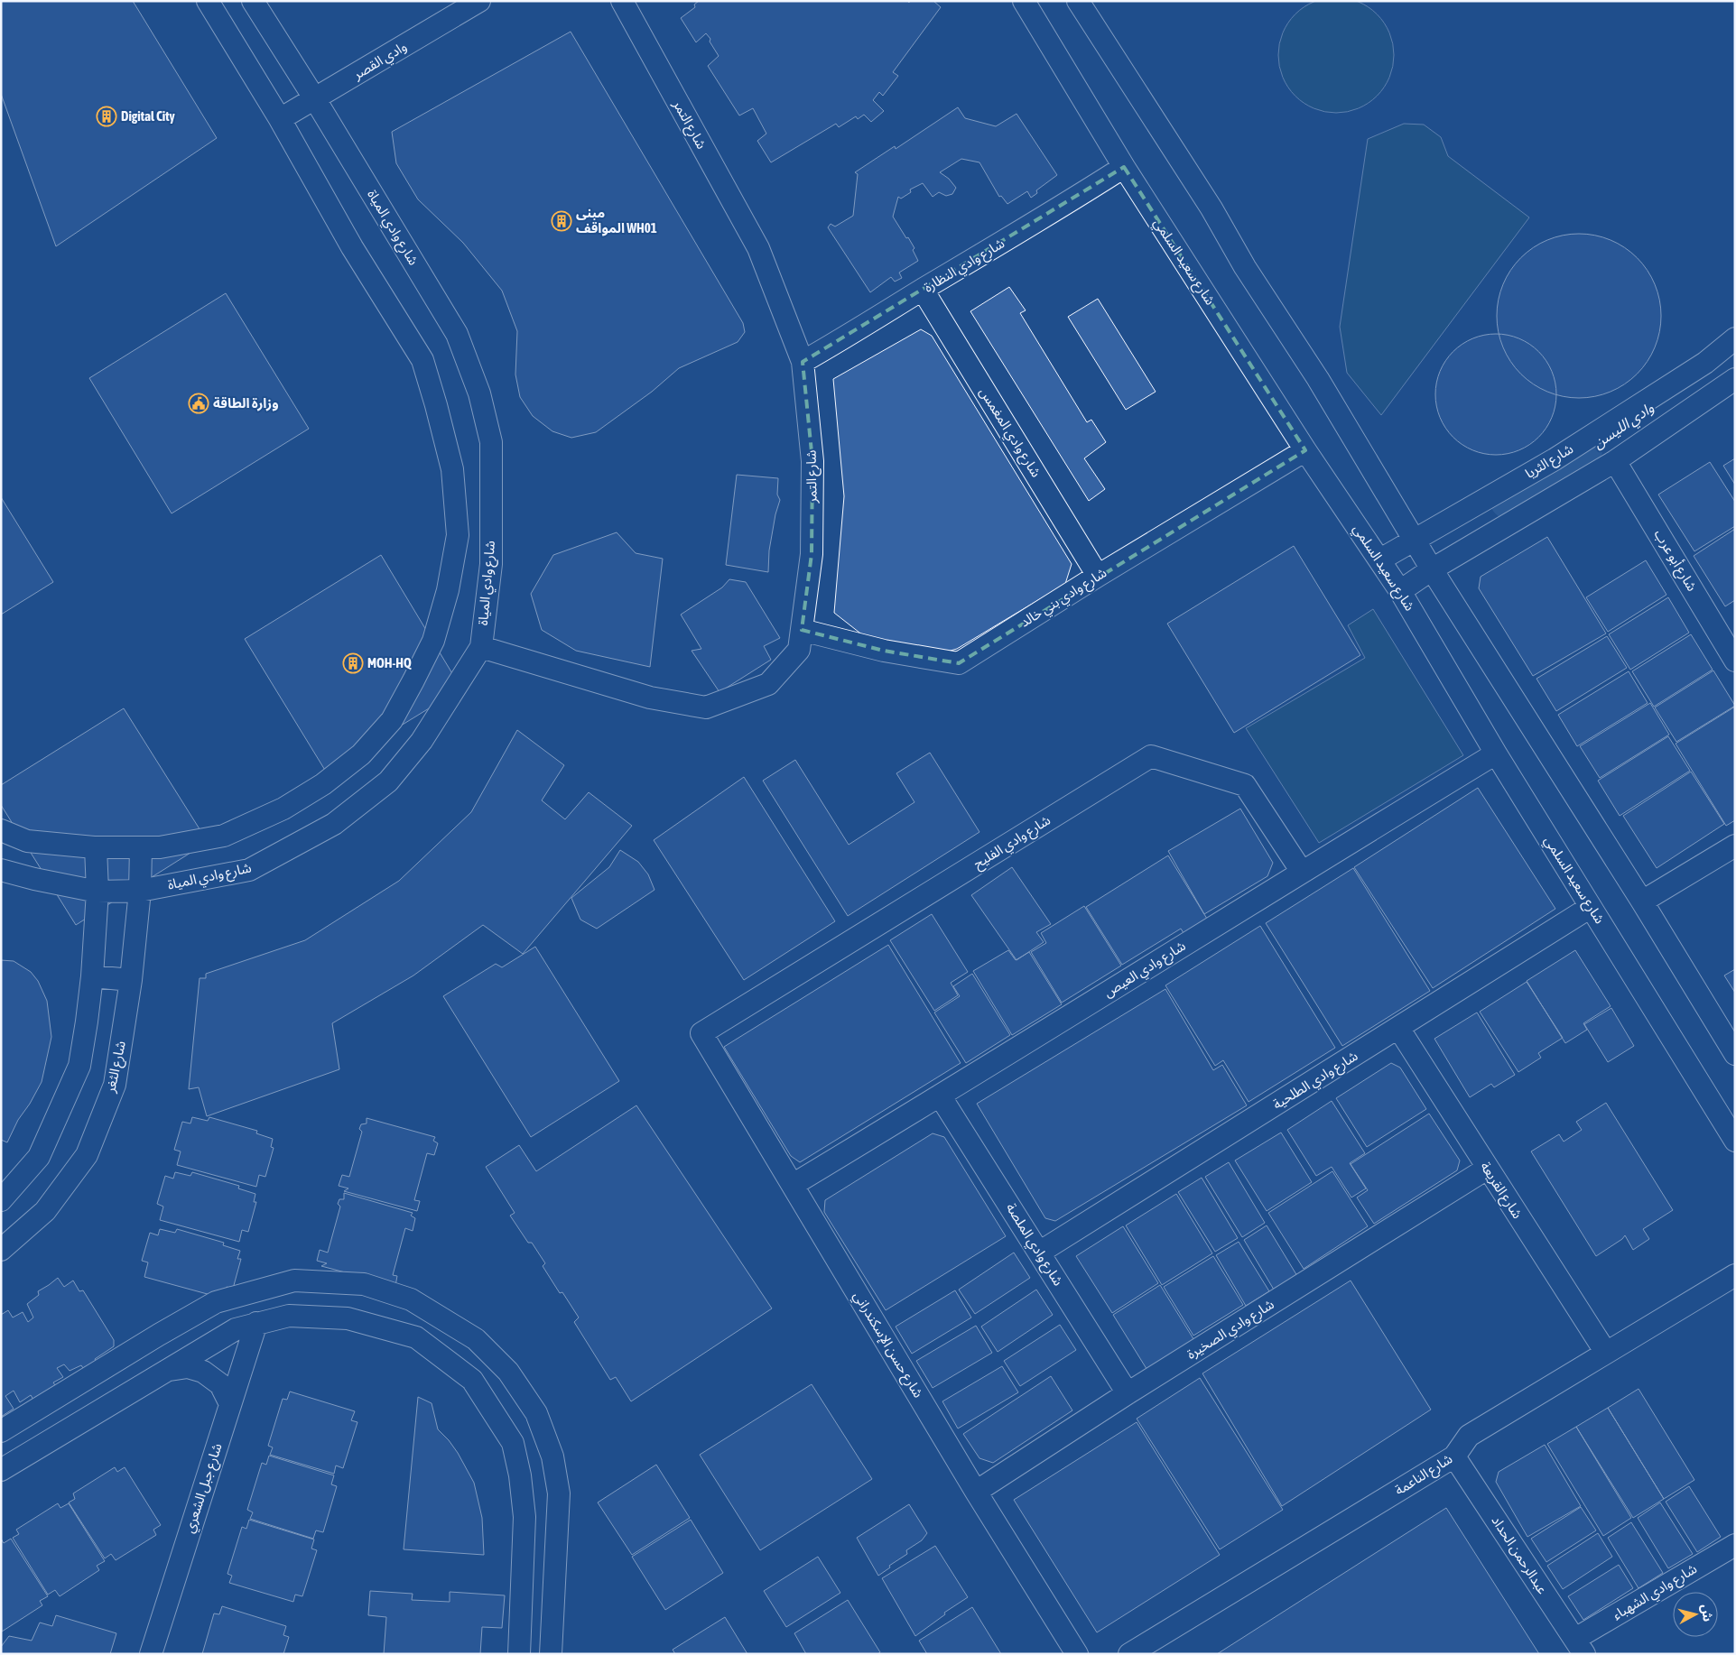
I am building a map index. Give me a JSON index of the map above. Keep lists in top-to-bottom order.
{
  "streets": {
    "street": [
      "وادي القصر",
      "شارع التمر",
      "شارع وادي المياة",
      "شارع سعيد السلمي",
      "شارع وادي النظارة",
      "شارع وادي المغمس",
      "شارع الثريا",
      "شارع أبو عرب",
      "شارع وادي بني خالد",
      "شارع وادي الفليح",
      "شارع وادي العيص",
      "شارع الثغر",
      "شارع وادي الطلحية",
      "شارع القريعة",
      "شارع وادي الملصة",
      "شارع وادي الصخيرة",
      "شارع حسن الإسكندراني",
      "شارع الناعمة",
      "شارع جبل الشعري",
      "عبدالرحمن الحداد",
      "شارع وادي الشهباء"
    ]
  },
  "crossings": [
    ["وادي القصر", "شارع وادي المياة"],
    ["شارع التمر", "شارع وادي المياة"],
    ["شارع التمر", "شارع وادي النظارة"],
    ["شارع التمر", "شارع وادي بني خالد"],
    ["شارع وادي المياة", "شارع الثغر"],
    ["شارع سعيد السلمي", "شارع وادي النظارة"],
    ["شارع سعيد السلمي", "شارع الثريا"],
    ["شارع سعيد السلمي", "شارع وادي بني خالد"],
    ["شارع سعيد السلمي", "شارع وادي العيص"],
    ["شارع سعيد السلمي", "شارع وادي الطلحية"],
    ["شارع وادي النظارة", "شارع وادي المغمس"],
    ["شارع وادي المغمس", "شارع وادي بني خالد"],
    ["شارع وادي الفليح", "شارع وادي العيص"],
    ["شارع وادي الفليح", "شارع حسن الإسكندراني"],
    ["شارع وادي العيص", "شارع وادي الملصة"],
    ["شارع وادي العيص", "شارع حسن الإسكندراني"],
    ["شارع وادي الطلحية", "شارع القريعة"],
    ["شارع وادي الطلحية", "شارع وادي الملصة"],
    ["شارع القريعة", "شارع وادي الصخيرة"],
    ["شارع القريعة", "شارع الناعمة"],
    ["شارع وادي الملصة", "شارع وادي الصخيرة"],
    ["شارع وادي الصخيرة", "شارع حسن الإسكندراني"],
    ["شارع الناعمة", "عبدالرحمن الحداد"],
    ["عبدالرحمن الحداد", "شارع وادي الشهباء"]
  ],
  "water": ["وادي الليسن"],
  "places": {
    "building": ["Digital City", "مبنى المواقف WH01", "MOH-HQ"],
    "public building": ["وزارة الطاقة"]
  },
  "north": "right"
}
